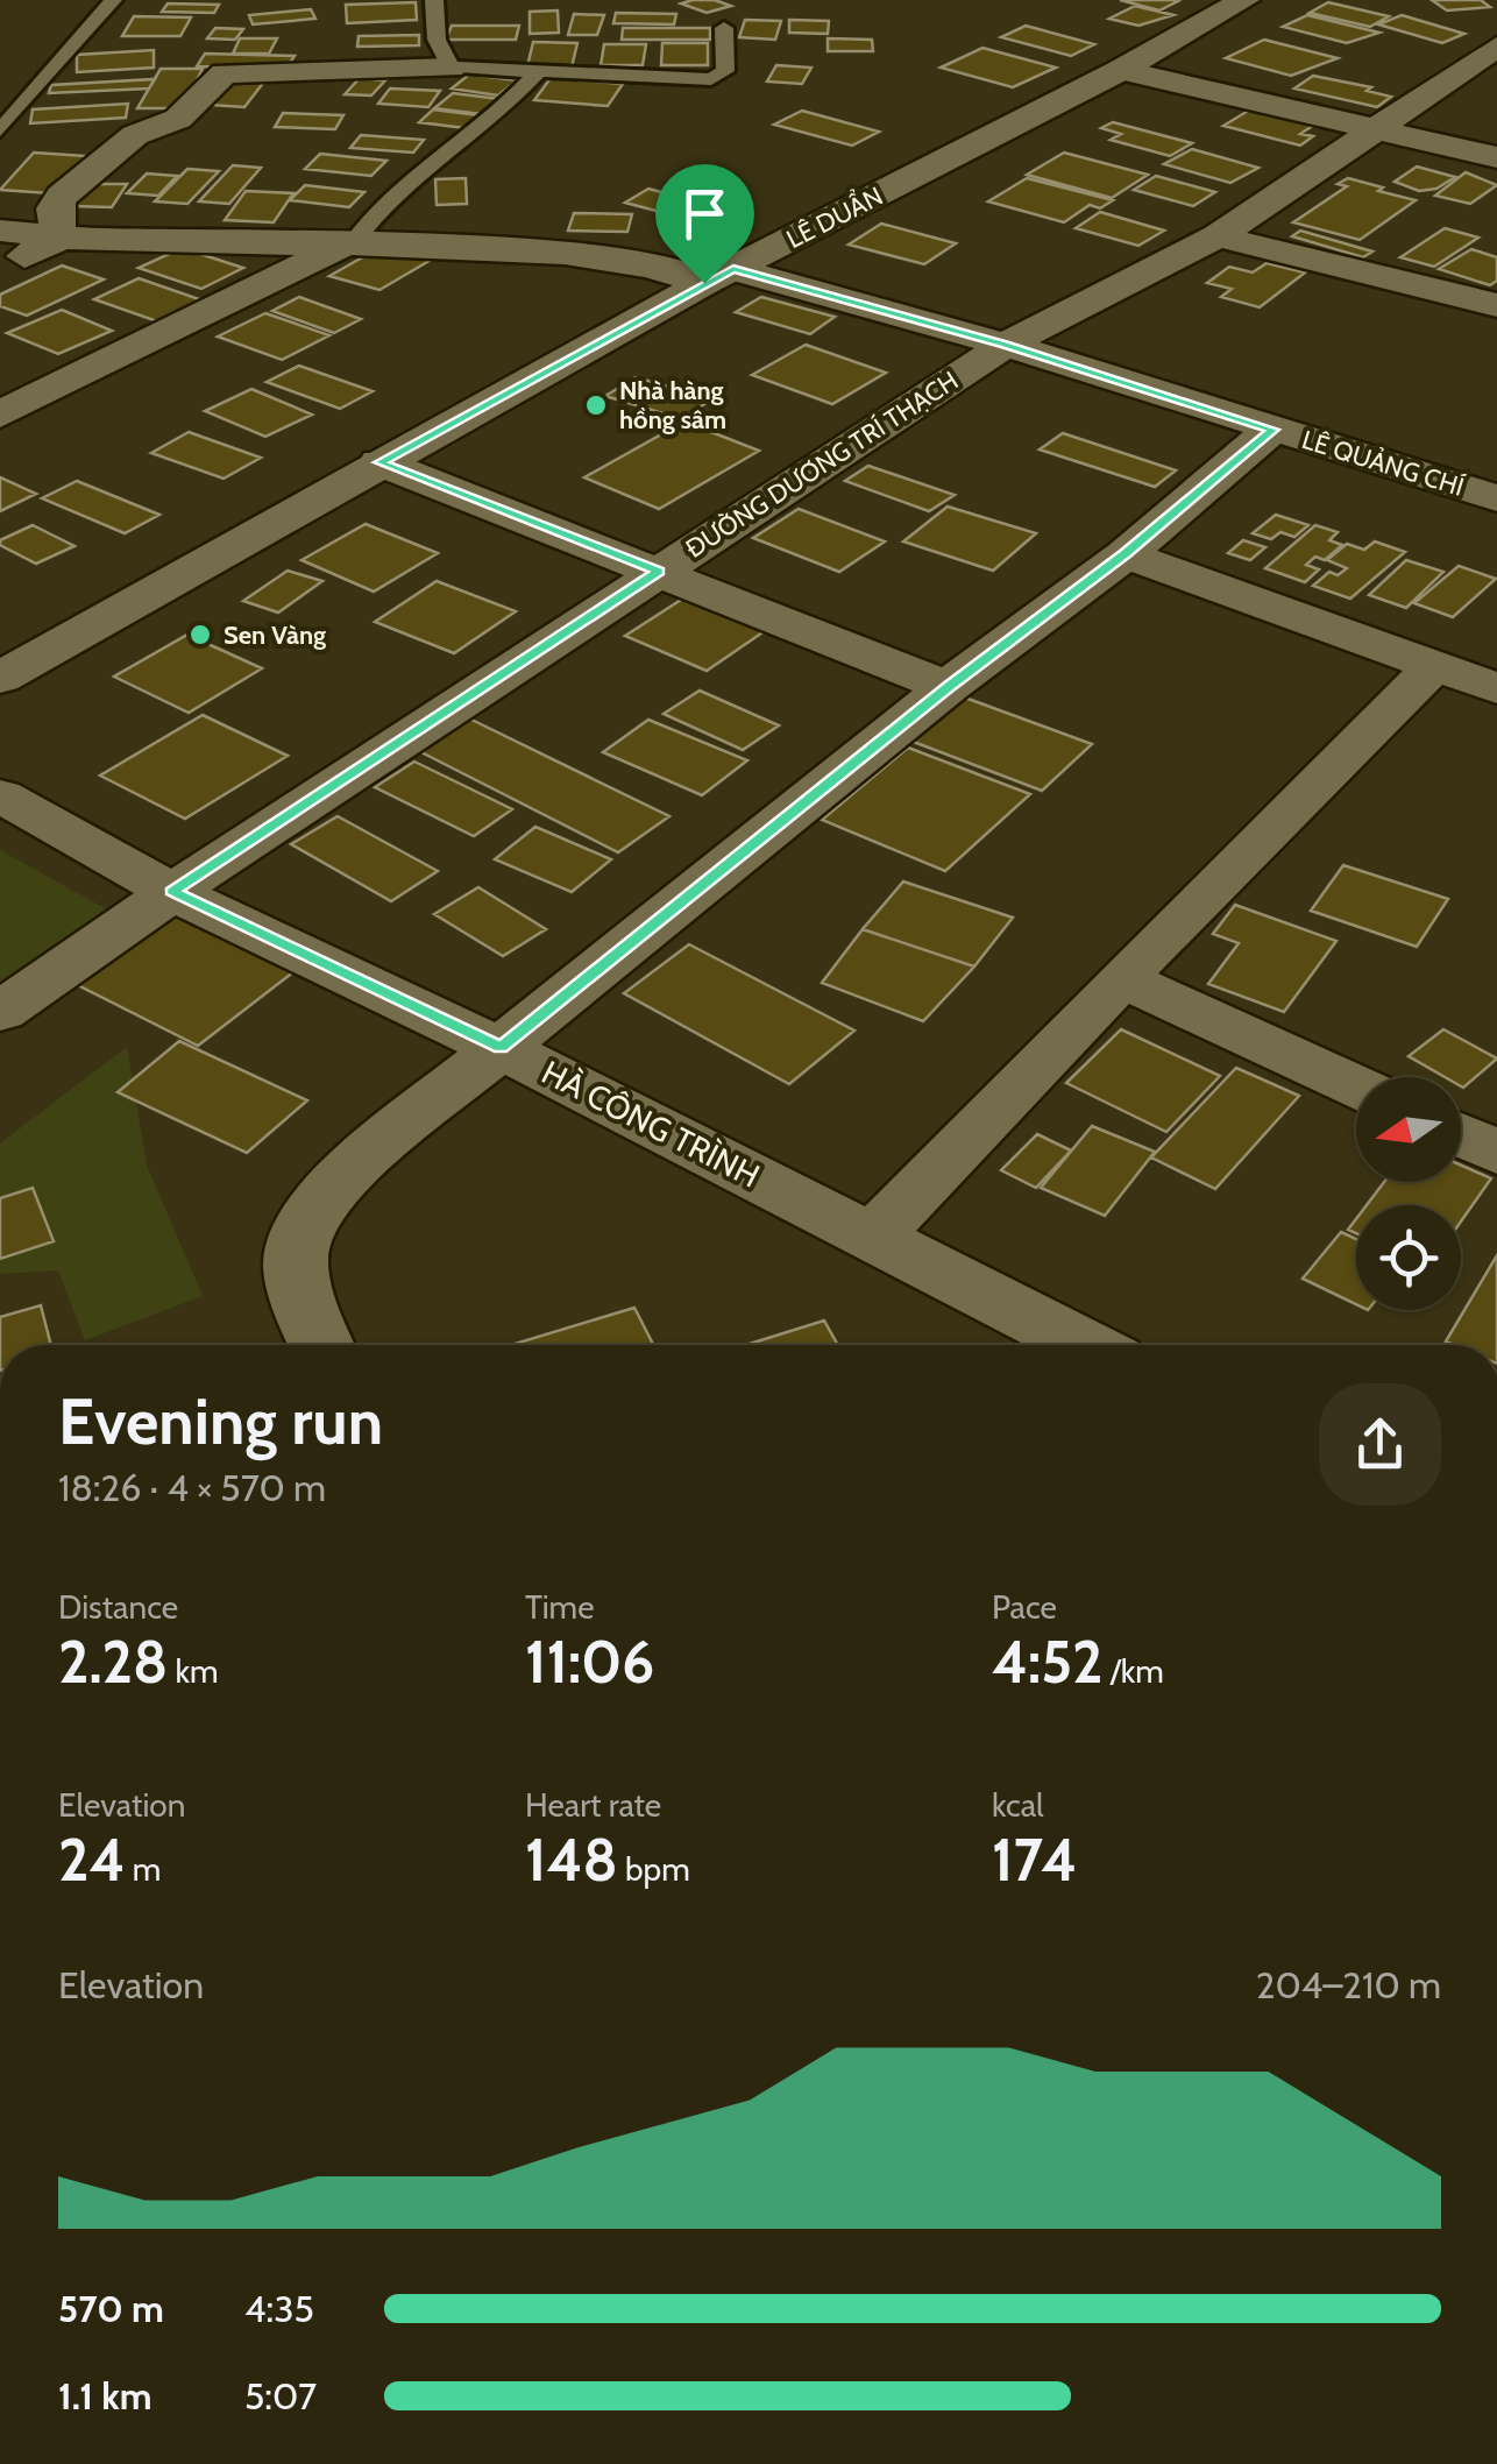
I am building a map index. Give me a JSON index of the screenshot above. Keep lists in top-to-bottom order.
{
  "streets": {
    "street": [
      "LÊ DUẨN",
      "LÊ QUẢNG CHÍ",
      "ĐƯỜNG DƯƠNG TRÍ THẠCH",
      "HÀ CÔNG TRÌNH"
    ]
  },
  "crossings": [
    ["LÊ DUẨN", "LÊ QUẢNG CHÍ"],
    ["LÊ QUẢNG CHÍ", "ĐƯỜNG DƯƠNG TRÍ THẠCH"],
    ["ĐƯỜNG DƯƠNG TRÍ THẠCH", "HÀ CÔNG TRÌNH"]
  ],
  "places": ["Nhà hàng hồng sâm", "Sen Vàng"],
  "north": "left",
  "page": {
    "heading": ["Evening run", "18:26 · 4 × 570 m"],
    "stats": [
      ["Distance", "2.28 km"],
      ["Time", "11:06"],
      ["Pace", "4:52 /km"],
      ["Elevation", "24 m"],
      ["Heart rate", "148 bpm"],
      ["kcal", "174"]
    ],
    "chart": ["Elevation", "204–210 m"],
    "list": [
      {
        "name": "570 m",
        "note": "4:35"
      },
      {
        "name": "1.1 km",
        "note": "5:07"
      }
    ]
  }
}
